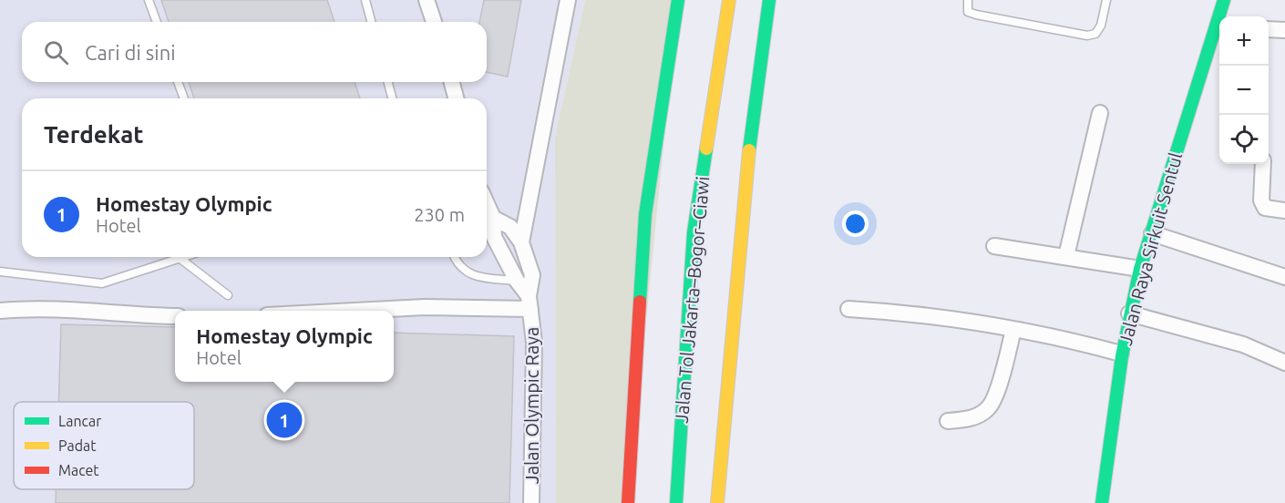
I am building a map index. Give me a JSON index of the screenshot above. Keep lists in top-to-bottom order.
{
  "streets": {
    "main road": ["Jalan Raya Sirkuit Sentul", "Jalan Tol Jakarta–Bogor–Ciawi"],
    "street": ["Jalan Olympic Raya"]
  },
  "legend": ["Lancar", "Padat", "Macet"],
  "page": {
    "map_buttons": ["+", "−"],
    "search": "Cari di sini",
    "heading": "Terdekat",
    "list": [
      {
        "mark": "1",
        "name": "Homestay Olympic",
        "note": "Hotel",
        "value": "230 m"
      }
    ],
    "popup": ["Homestay Olympic", "Hotel"],
    "pins": "1"
  }
}
